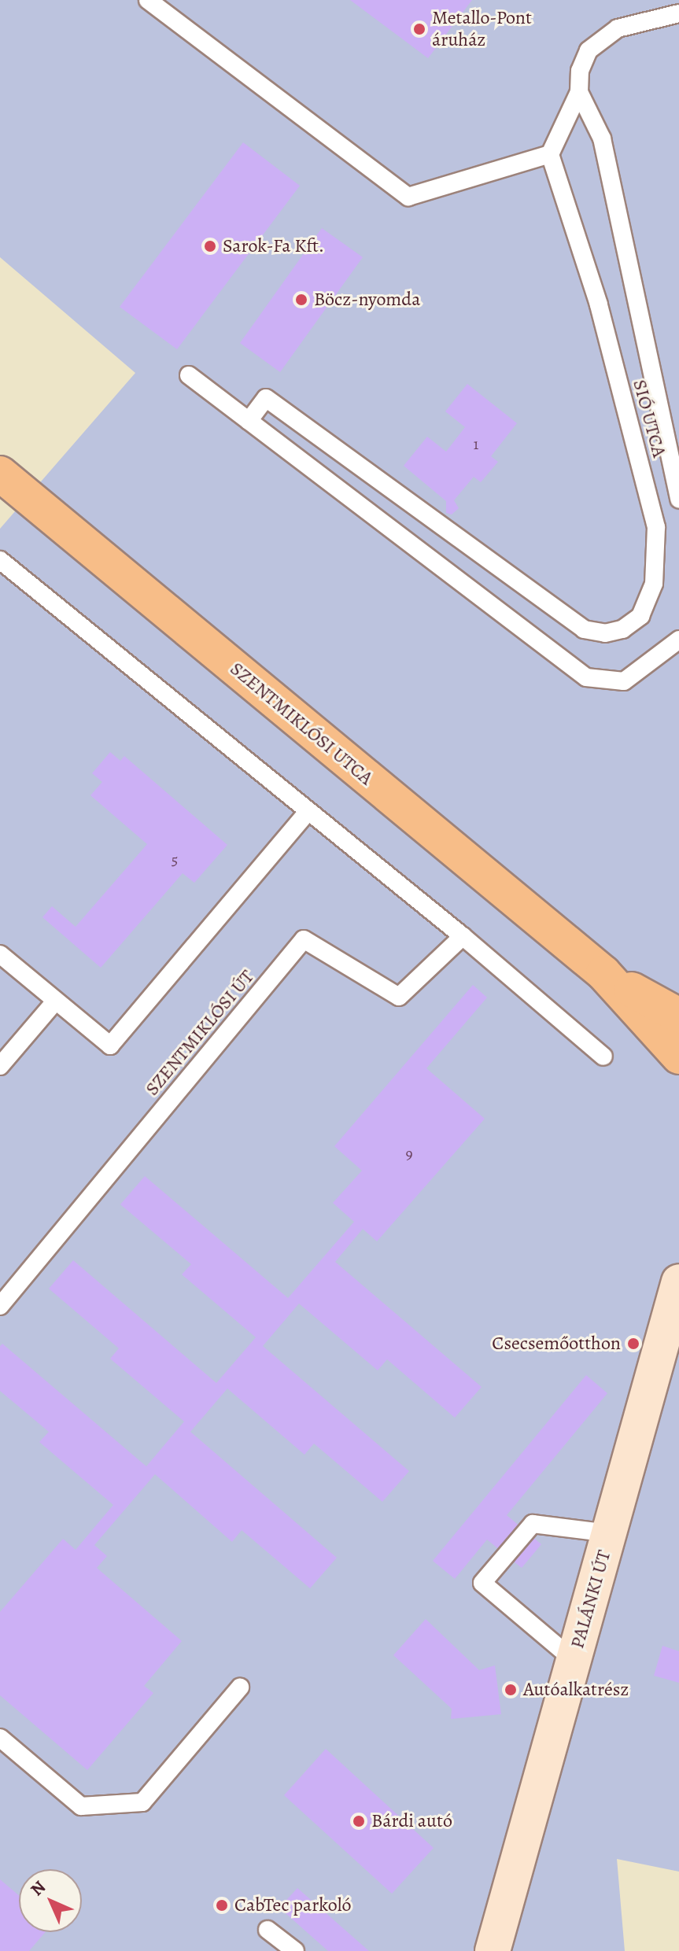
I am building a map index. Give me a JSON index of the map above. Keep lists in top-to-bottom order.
{
  "streets": {
    "main road": ["SZENTMIKLÓSI UTCA"],
    "street": ["PALÁNKI ÚT"],
    "lane": ["SIÓ UTCA", "SZENTMIKLÓSI ÚT"]
  },
  "places": [
    "Metallo-Pont áruház",
    "Sarok-Fa Kft.",
    "Böcz-nyomda",
    "Csecsemőotthon",
    "Autóalkatrész",
    "Bárdi autó",
    "CabTec parkoló"
  ],
  "house_numbers": ["1", "5", "9"],
  "north": "top left"
}
